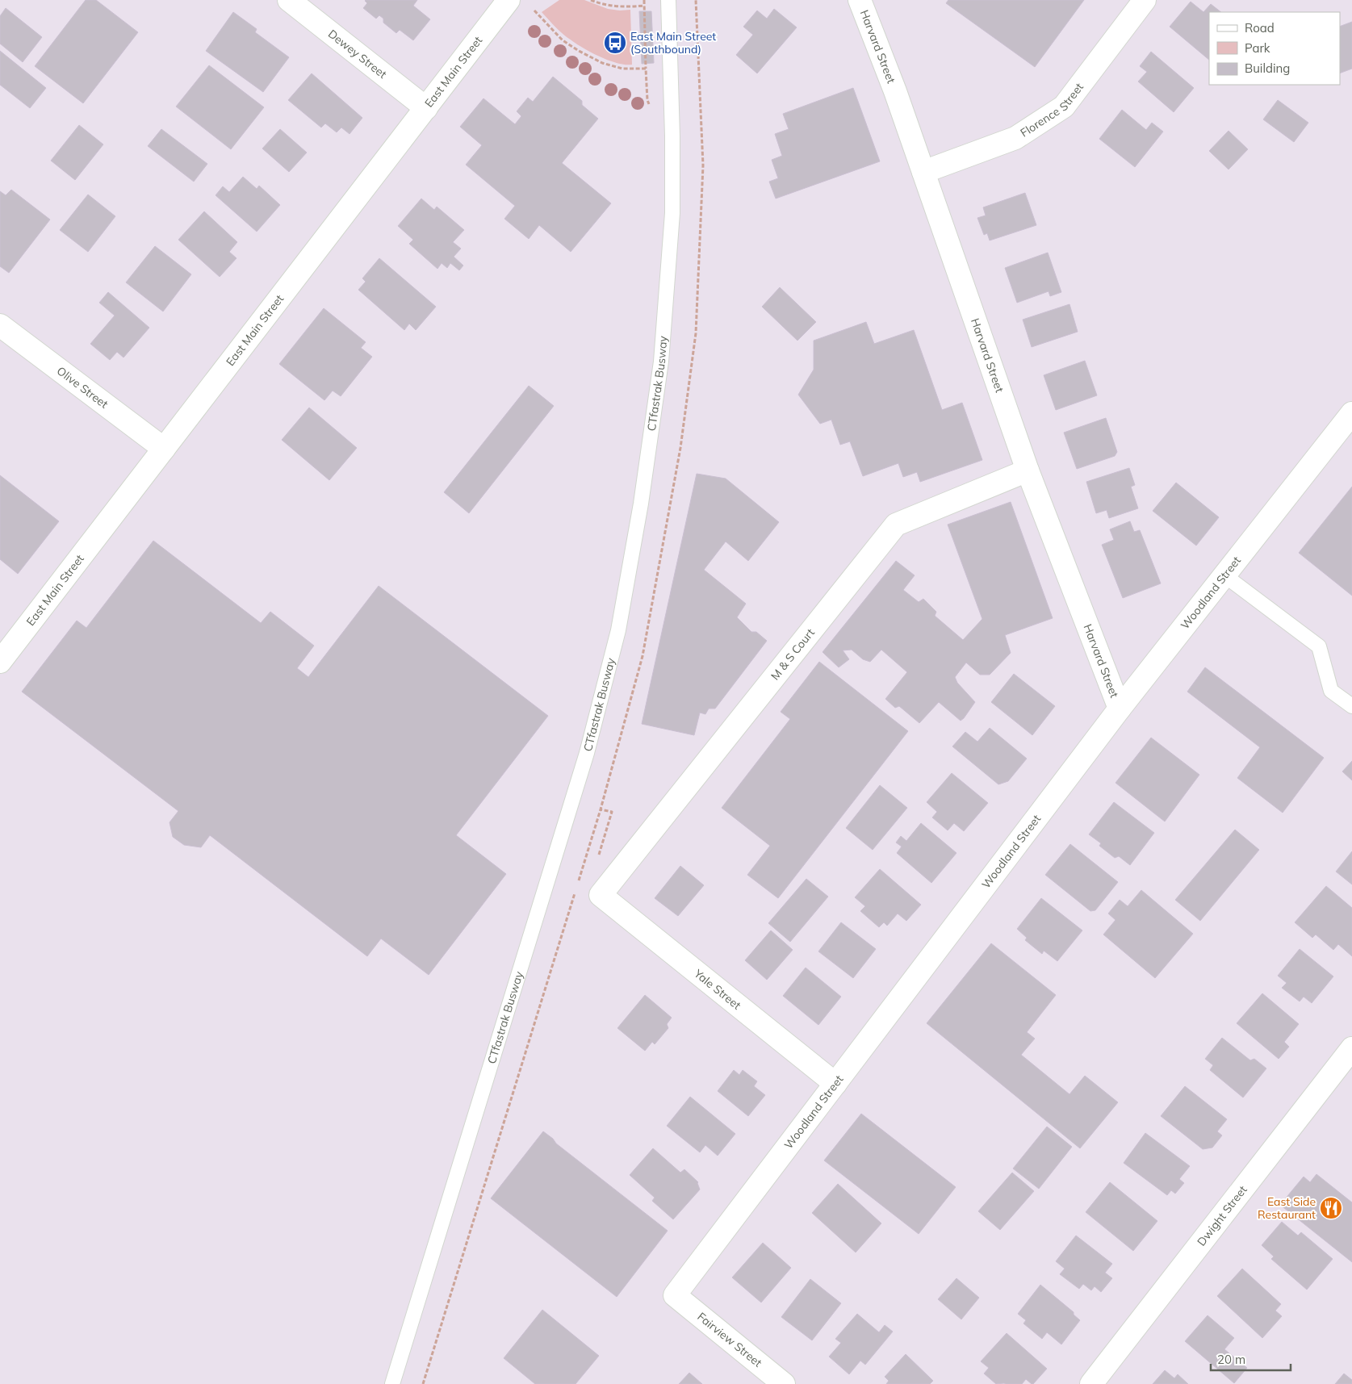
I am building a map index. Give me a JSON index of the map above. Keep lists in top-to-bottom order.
{
  "streets": {
    "street": [
      "Harvard Street",
      "Dewey Street",
      "East Main Street",
      "Florence Street",
      "Olive Street",
      "Woodland Street",
      "M & S Court",
      "Yale Street",
      "Dwight Street",
      "Fairview Street"
    ],
    "lane": ["CTfastrak Busway"]
  },
  "crossings": [
    ["Harvard Street", "Florence Street"],
    ["Harvard Street", "Woodland Street"],
    ["Harvard Street", "M & S Court"],
    ["Dewey Street", "East Main Street"],
    ["East Main Street", "Olive Street"],
    ["Woodland Street", "Yale Street"],
    ["Woodland Street", "Fairview Street"],
    ["M & S Court", "Yale Street"]
  ],
  "places": {
    "bus stop": ["East Main Street (Southbound)"],
    "restaurant": ["East Side Restaurant"]
  },
  "legend": ["Road", "Park", "Building"],
  "scale_bar": "20 m"
}
